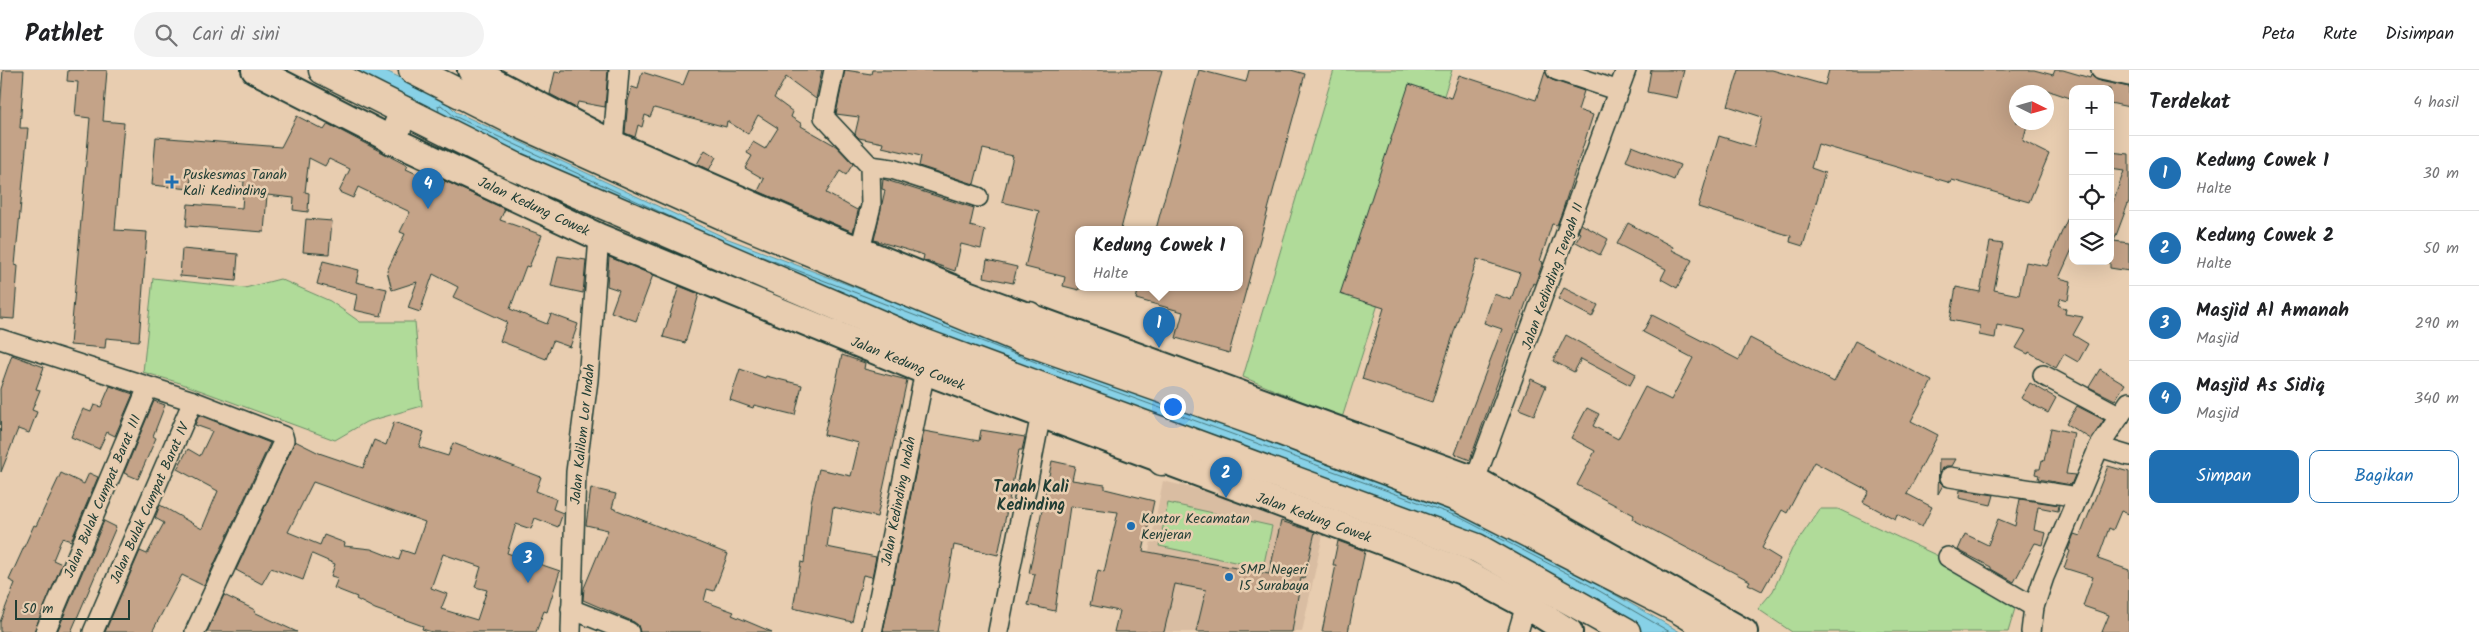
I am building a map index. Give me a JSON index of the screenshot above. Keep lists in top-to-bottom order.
{
  "streets": {
    "highway": ["Jalan Kedung Cowek"],
    "street": [
      "Jalan Kedinding Tengah II",
      "Jalan Kalilom Lor Indah",
      "Jalan Bulak Cumpat Barat III",
      "Jalan Kedinding Indah",
      "Jalan Bulak Cumpat Barat IV"
    ]
  },
  "crossings": [
    ["Jalan Kedung Cowek", "Jalan Kalilom Lor Indah"],
    ["Jalan Kedung Cowek", "Jalan Kedinding Indah"]
  ],
  "districts": ["Tanah Kali Kedinding"],
  "places": {
    "health": ["Puskesmas Tanah Kali Kedinding"],
    "other": ["Kantor Kecamatan Kenjeran", "SMP Negeri 15 Surabaya"]
  },
  "scale_bar": "50 m",
  "north": "right",
  "page": {
    "header": "Pathlet",
    "search": "Cari di sini",
    "nav": ["Peta", "Rute", "Disimpan"],
    "heading": ["Terdekat", "4 hasil"],
    "map_buttons": ["+", "−"],
    "list": [
      {
        "mark": "1",
        "name": "Kedung Cowek 1",
        "note": "Halte",
        "value": "30 m"
      },
      {
        "mark": "2",
        "name": "Kedung Cowek 2",
        "note": "Halte",
        "value": "50 m"
      },
      {
        "mark": "3",
        "name": "Masjid Al Amanah",
        "note": "Masjid",
        "value": "290 m"
      },
      {
        "mark": "4",
        "name": "Masjid As Sidiq",
        "note": "Masjid",
        "value": "340 m"
      }
    ],
    "pins": [
      "4",
      "1",
      "2",
      "3"
    ],
    "popup": ["Kedung Cowek 1", "Halte"],
    "buttons": ["Simpan", "Bagikan"],
    "scale": "50 m"
  }
}
